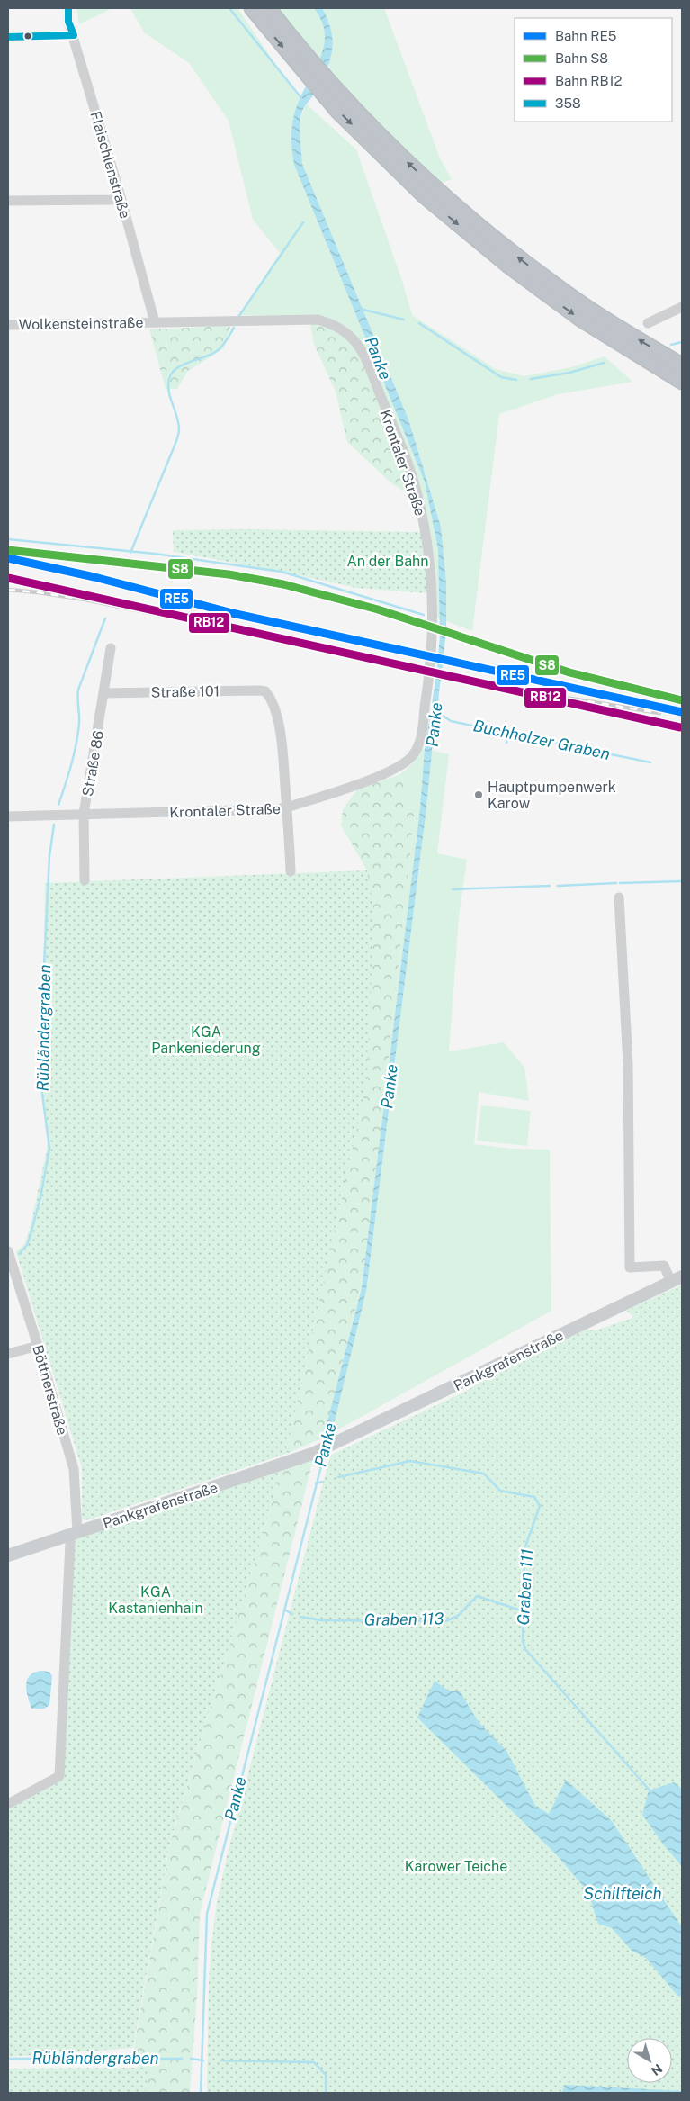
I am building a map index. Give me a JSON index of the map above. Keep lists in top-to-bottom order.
{
  "streets": {
    "main road": ["Pankgrafenstraße"],
    "street": [
      "Flaischlenstraße",
      "Wolkensteinstraße",
      "Krontaler Straße",
      "Straße 101",
      "Straße 86",
      "Böttnerstraße"
    ]
  },
  "crossings": [
    ["Flaischlenstraße", "Wolkensteinstraße"],
    ["Flaischlenstraße", "Krontaler Straße"],
    ["Wolkensteinstraße", "Krontaler Straße"],
    ["Krontaler Straße", "Straße 101"],
    ["Krontaler Straße", "Straße 86"],
    ["Straße 101", "Straße 86"],
    ["Pankgrafenstraße", "Böttnerstraße"]
  ],
  "water": [
    "Panke",
    "Buchholzer Graben",
    "Rübländergraben",
    "Graben 111",
    "Graben 113",
    "Schilfteich"
  ],
  "parks": [
    "An der Bahn",
    "KGA Pankeniederung",
    "KGA Kastanienhain",
    "Karower Teiche"
  ],
  "places": ["Hauptpumpenwerk Karow"],
  "lines": [
    "transit line 358",
    "rail line S8",
    "rail line RE5",
    "rail line RB12"
  ],
  "legend": [
    "Bahn RE5",
    "Bahn S8",
    "Bahn RB12",
    "358"
  ],
  "north": "bottom right"
}
